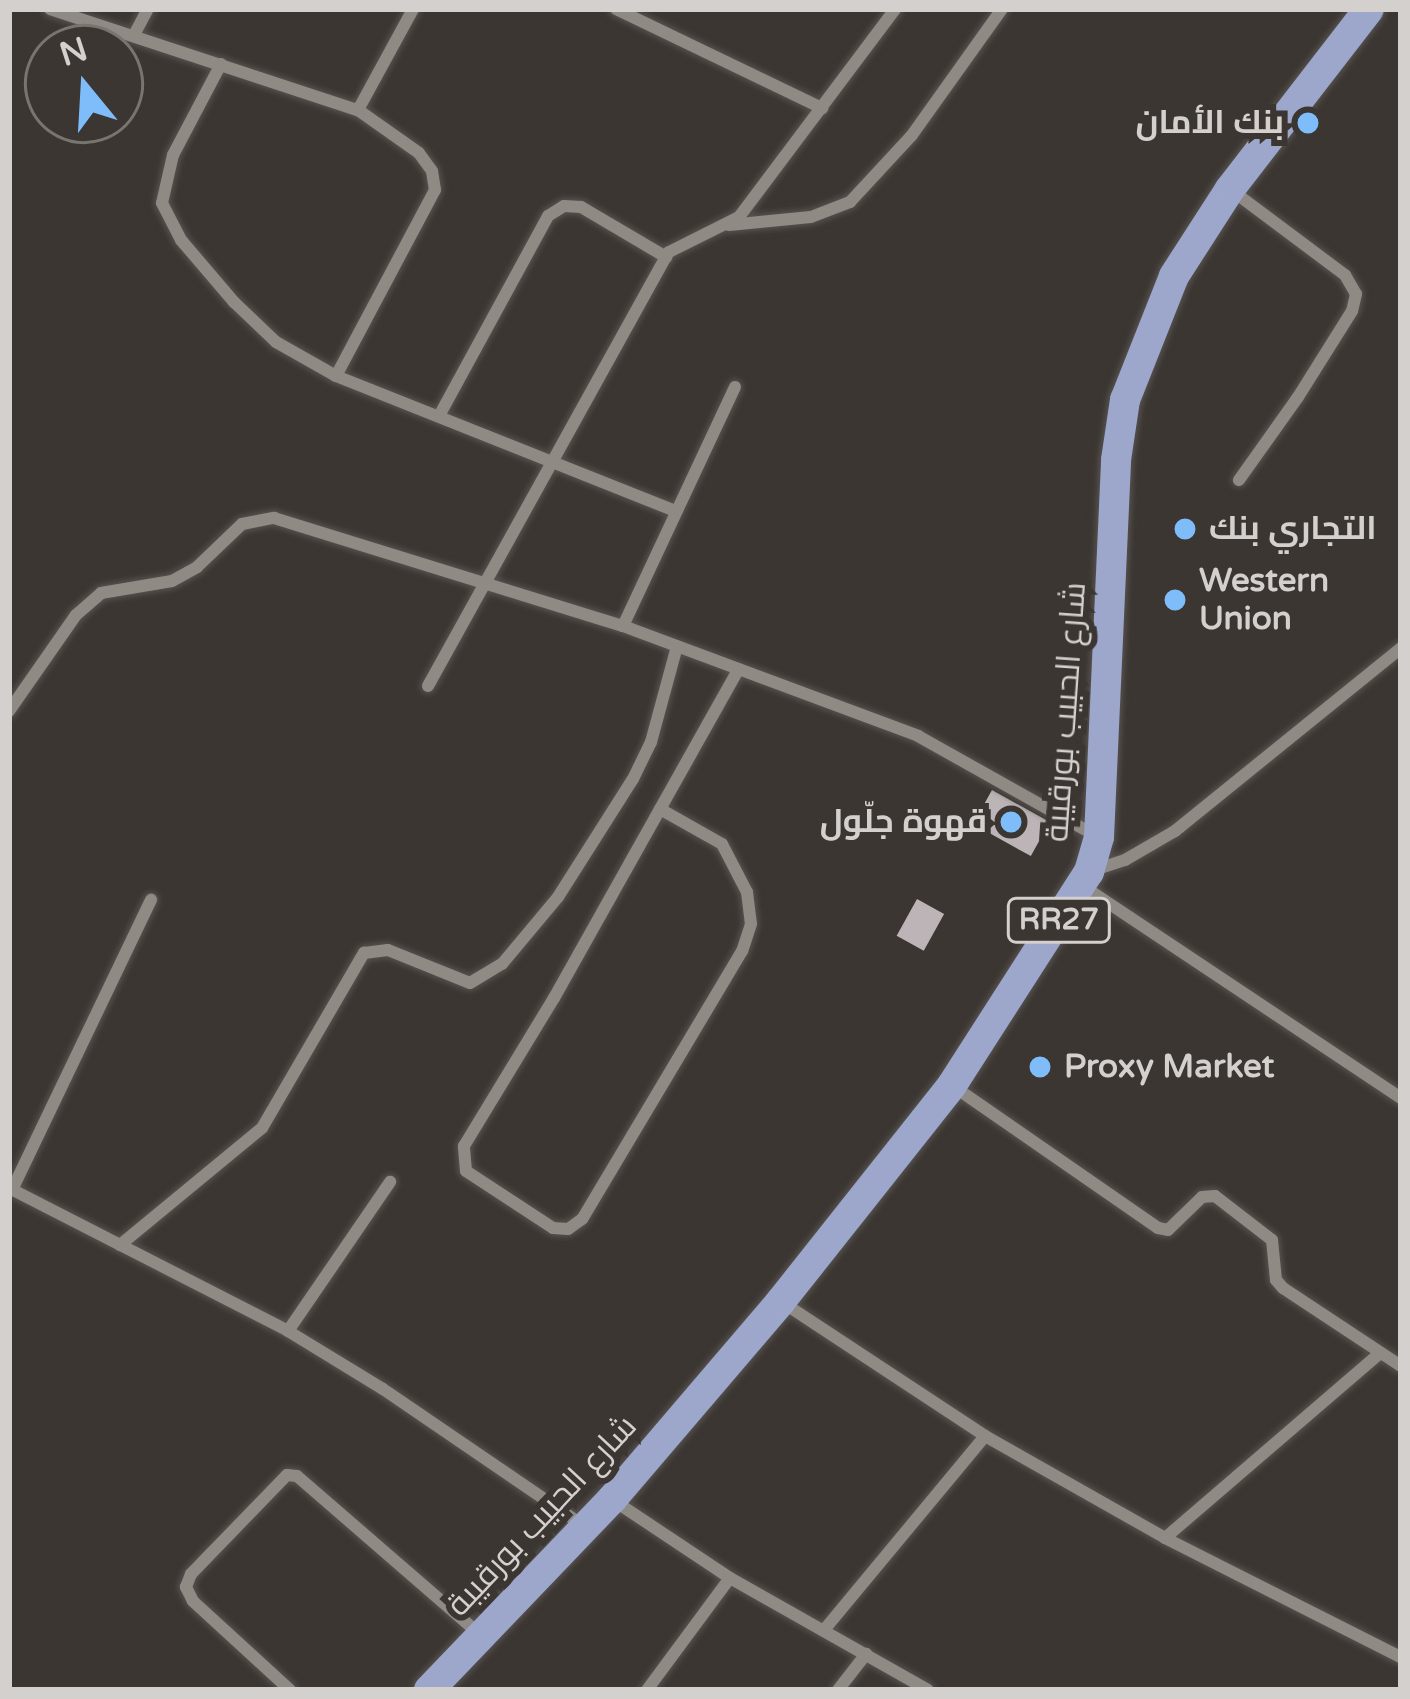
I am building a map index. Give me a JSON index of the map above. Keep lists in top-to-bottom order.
{
  "streets": {
    "main road": ["شارع الحبيب بورقيبة", "RR27"]
  },
  "places": [
    "بنك الأمان",
    "التجاري بنك",
    "Western Union",
    "قهوة جلّول",
    "Proxy Market"
  ],
  "north": "top"
}
